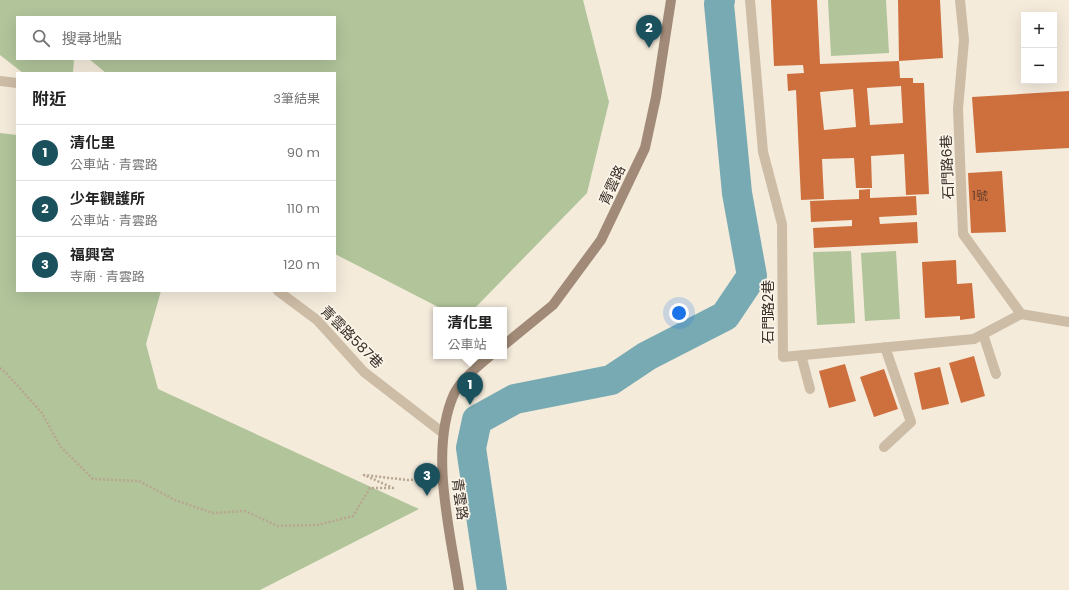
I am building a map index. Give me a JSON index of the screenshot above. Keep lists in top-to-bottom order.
{
  "streets": {
    "street": [
      "石門路6巷",
      "青雲路",
      "石門路2巷",
      "青雲路587巷"
    ]
  },
  "crossings": [
    ["石門路6巷", "石門路2巷"],
    ["青雲路", "青雲路587巷"]
  ],
  "house_numbers": ["1號"],
  "page": {
    "map_buttons": ["+", "−"],
    "pins": ["2", "1", "3"],
    "search": "搜尋地點",
    "heading": ["附近", "3筆結果"],
    "list": [
      {
        "mark": "1",
        "name": "清化里",
        "note": "公車站 · 青雲路",
        "value": "90 m"
      },
      {
        "mark": "2",
        "name": "少年觀護所",
        "note": "公車站 · 青雲路",
        "value": "110 m"
      },
      {
        "mark": "3",
        "name": "福興宮",
        "note": "寺廟 · 青雲路",
        "value": "120 m"
      }
    ],
    "popup": ["清化里", "公車站"]
  }
}
